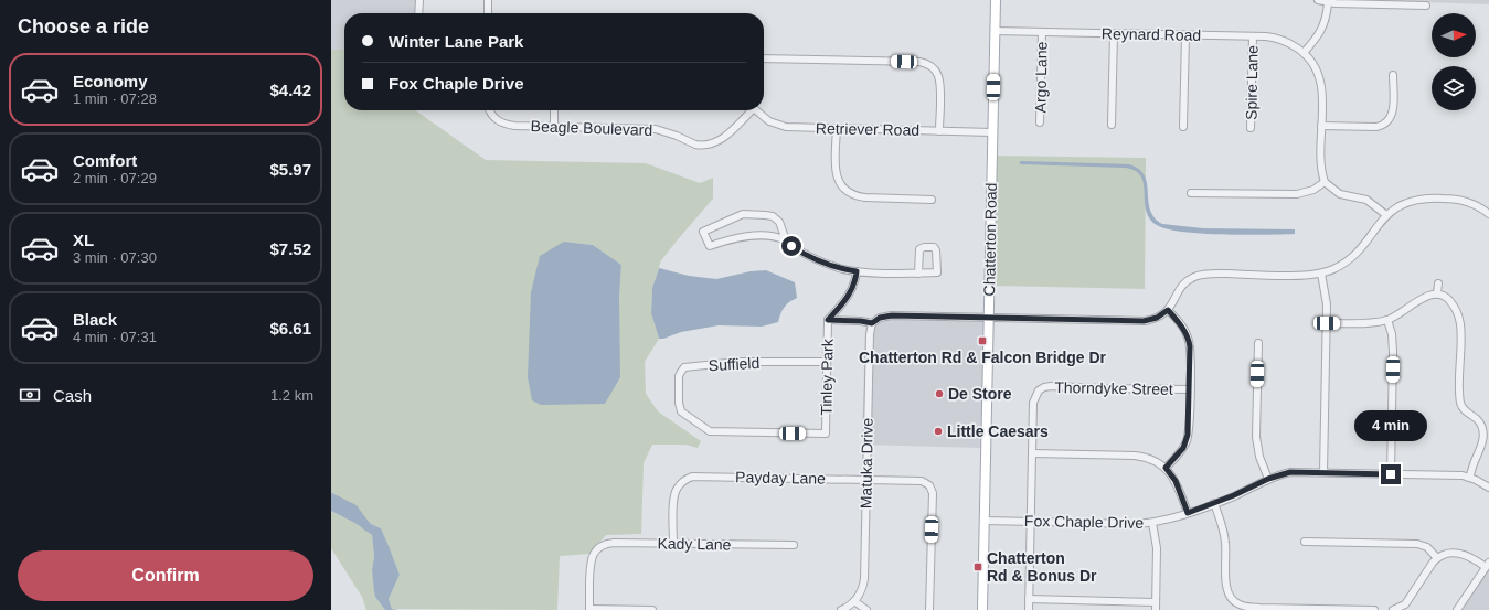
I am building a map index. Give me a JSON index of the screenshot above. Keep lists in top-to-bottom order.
{
  "streets": {
    "main road": ["Chatterton Road"],
    "street": [
      "Reynard Road",
      "Argo Lane",
      "Spire Lane",
      "Beagle Boulevard",
      "Retriever Road",
      "Suffield",
      "Tinley Park",
      "Thorndyke Street",
      "Matuka Drive",
      "Payday Lane",
      "Fox Chaple Drive",
      "Kady Lane"
    ]
  },
  "crossings": [
    ["Reynard Road", "Argo Lane"],
    ["Reynard Road", "Spire Lane"],
    ["Reynard Road", "Chatterton Road"],
    ["Retriever Road", "Chatterton Road"],
    ["Chatterton Road", "Fox Chaple Drive"],
    ["Suffield", "Tinley Park"],
    ["Tinley Park", "Matuka Drive"],
    ["Matuka Drive", "Payday Lane"],
    ["Payday Lane", "Kady Lane"]
  ],
  "places": {
    "transit": ["Chatterton Rd & Falcon Bridge Dr", "Chatterton Rd & Bonus Dr"],
    "other": ["De Store", "Little Caesars"]
  },
  "north": "right",
  "page": {
    "heading": "Choose a ride",
    "banner": ["Winter Lane Park", "Fox Chaple Drive"],
    "list": [
      {
        "name": "Economy",
        "note": "1 min · 07:28",
        "value": "$4.42"
      },
      {
        "name": "Comfort",
        "note": "2 min · 07:29",
        "value": "$5.97"
      },
      {
        "name": "XL",
        "note": "3 min · 07:30",
        "value": "$7.52"
      },
      {
        "name": "Black",
        "note": "4 min · 07:31",
        "value": "$6.61"
      }
    ],
    "pay": ["Cash", "1.2 km"],
    "bubble": "4 min",
    "buttons": "Confirm"
  }
}
